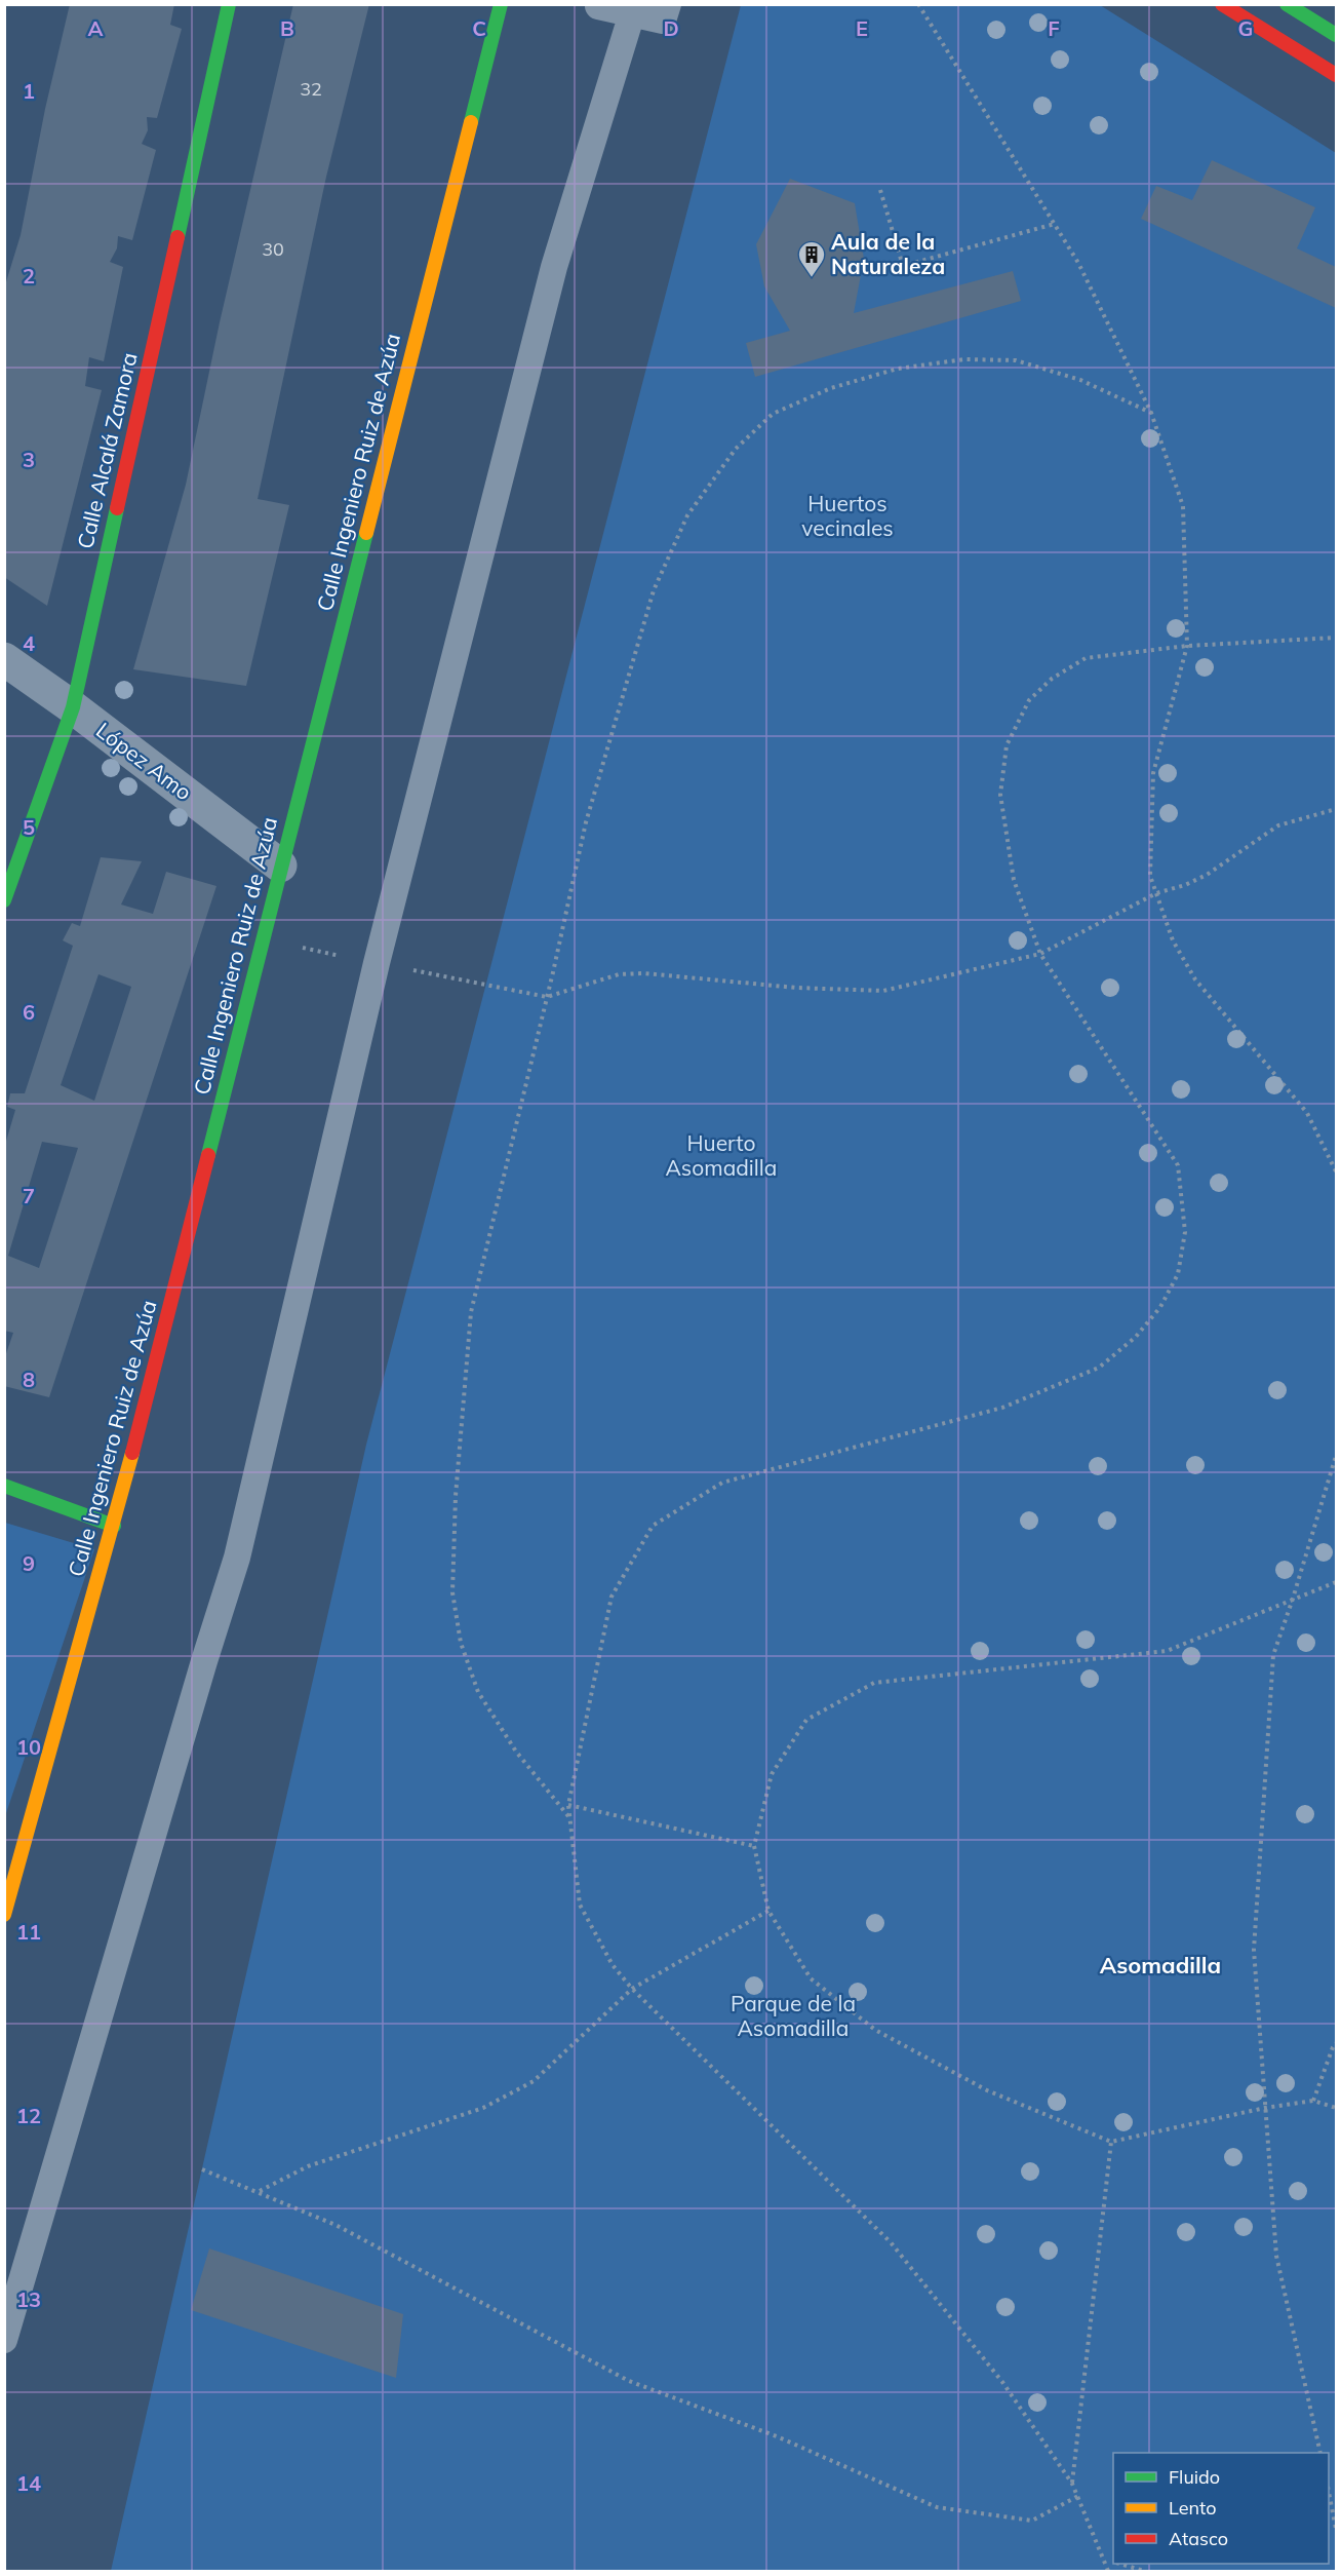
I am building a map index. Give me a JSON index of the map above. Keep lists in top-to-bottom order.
{
  "streets": {
    "street": ["Calle Alcalá Zamora", "Calle Ingeniero Ruiz de Azúa", "López Amo"]
  },
  "crossings": [
    ["Calle Alcalá Zamora", "López Amo"],
    ["Calle Ingeniero Ruiz de Azúa", "López Amo"]
  ],
  "districts": ["Asomadilla"],
  "parks": ["Huertos vecinales", "Huerto Asomadilla", "Parque de la Asomadilla"],
  "places": {
    "building": ["Aula de la Naturaleza"]
  },
  "house_numbers": ["32", "30"],
  "legend": ["Fluido", "Lento", "Atasco"],
  "grid": {
    "columns": [
      "A",
      "B",
      "C",
      "D",
      "E",
      "F",
      "G"
    ],
    "rows": [
      "1",
      "2",
      "3",
      "4",
      "5",
      "6",
      "7",
      "8",
      "9",
      "10",
      "11",
      "12",
      "13",
      "14"
    ]
  }
}
